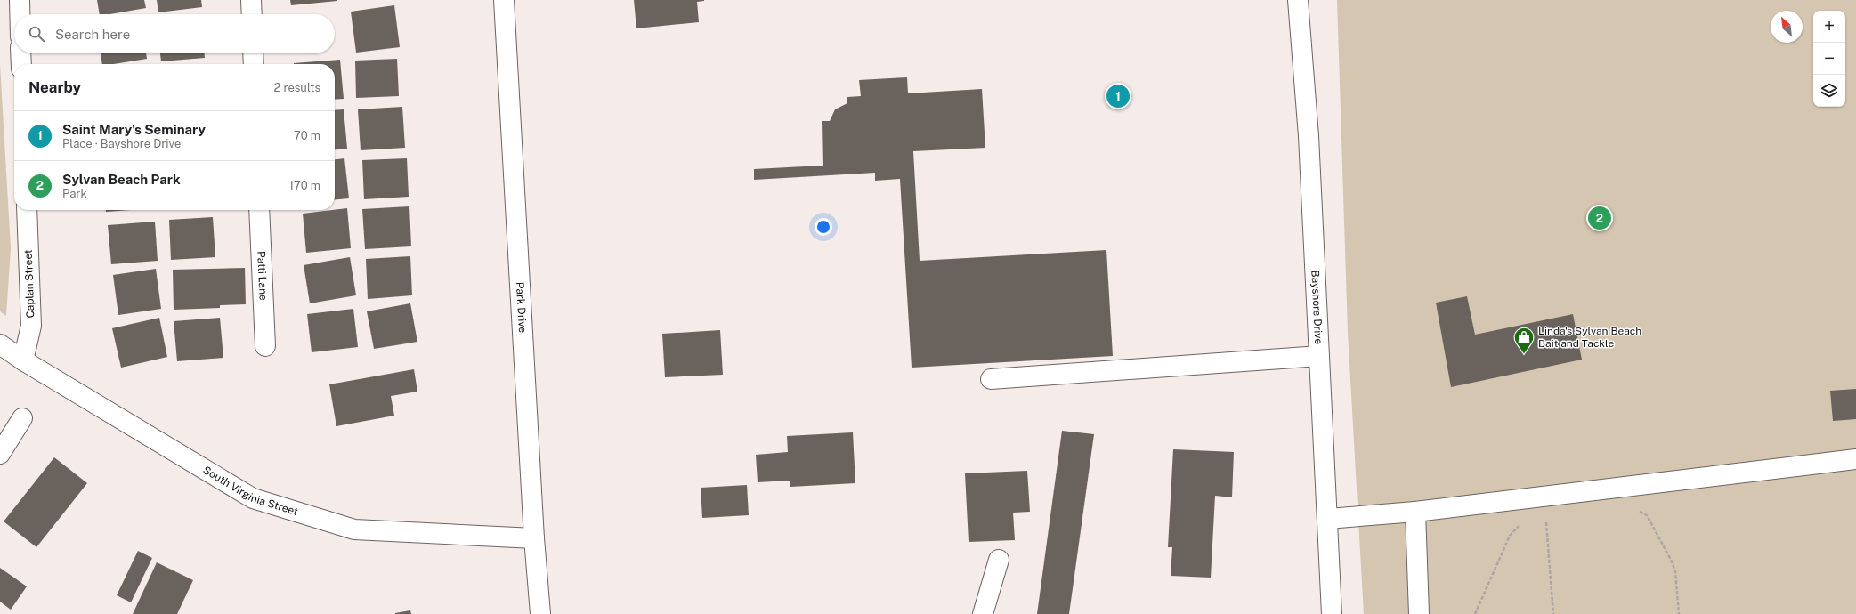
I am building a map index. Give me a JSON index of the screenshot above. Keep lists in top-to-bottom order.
{
  "streets": {
    "street": [
      "Patti Lane",
      "Caplan Street",
      "Park Drive",
      "Bayshore Drive",
      "South Virginia Street"
    ]
  },
  "crossings": [
    ["Caplan Street", "South Virginia Street"],
    ["Park Drive", "South Virginia Street"]
  ],
  "places": {
    "shop": ["Linda's Sylvan Beach Bait and Tackle"]
  },
  "north": "top left",
  "page": {
    "map_buttons": ["+", "−"],
    "search": "Search here",
    "heading": ["Nearby", "2 results"],
    "pins": ["1", "2"],
    "list": [
      {
        "mark": "1",
        "name": "Saint Mary's Seminary",
        "note": "Place · Bayshore Drive",
        "value": "70 m"
      },
      {
        "mark": "2",
        "name": "Sylvan Beach Park",
        "note": "Park",
        "value": "170 m"
      }
    ]
  }
}
